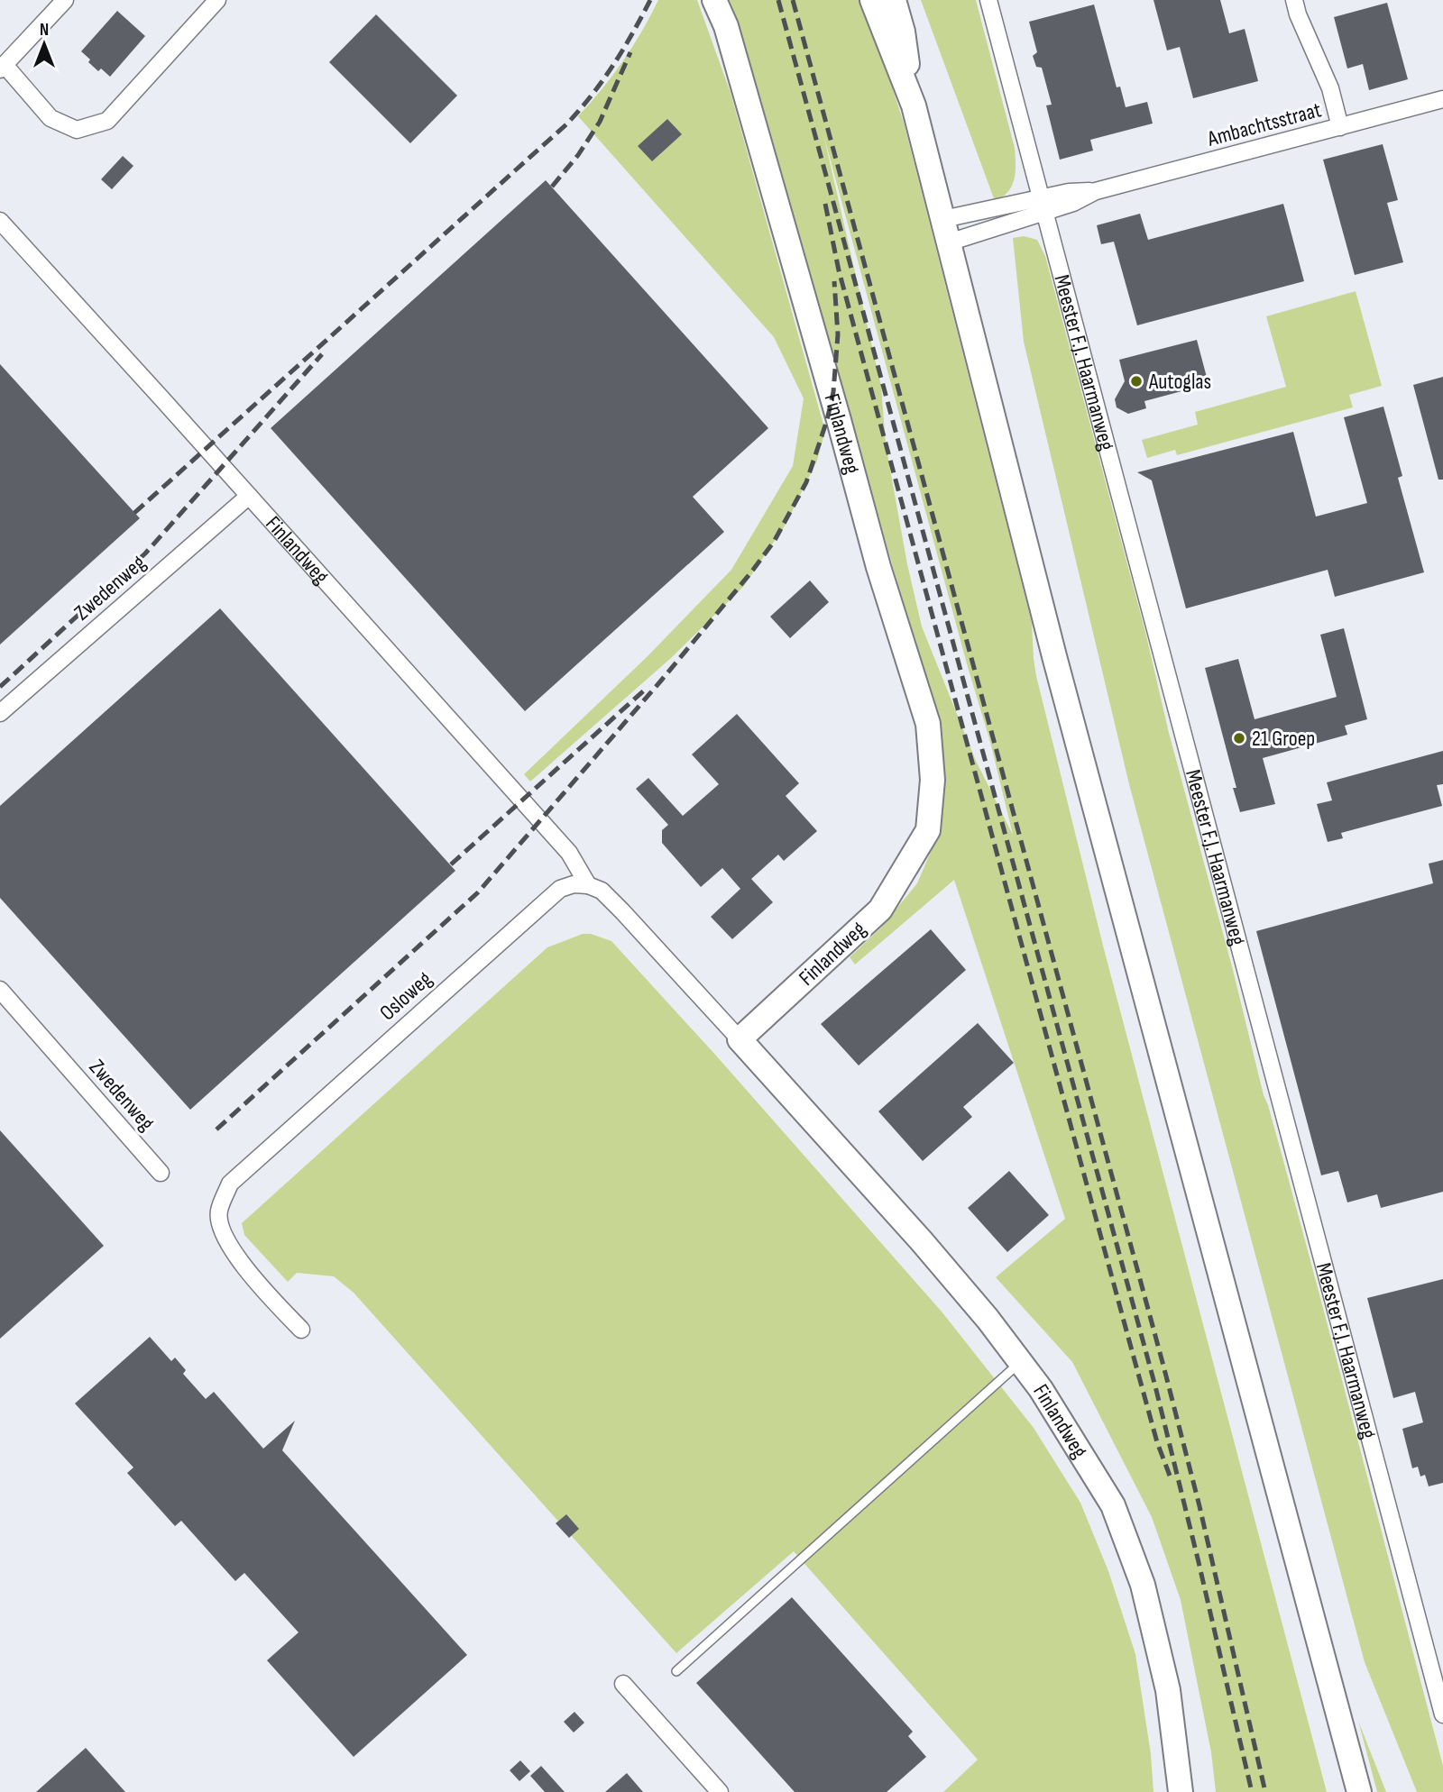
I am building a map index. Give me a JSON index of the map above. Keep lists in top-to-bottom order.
{
  "streets": {
    "street": [
      "Ambachtsstraat",
      "Meester F.J. Haarmanweg",
      "Finlandweg",
      "Zwedenweg",
      "Osloweg"
    ]
  },
  "crossings": [
    ["Ambachtsstraat", "Meester F.J. Haarmanweg"],
    ["Finlandweg", "Zwedenweg"],
    ["Finlandweg", "Osloweg"]
  ],
  "places": ["Autoglas", "21 Groep"],
  "north": "top"
}
